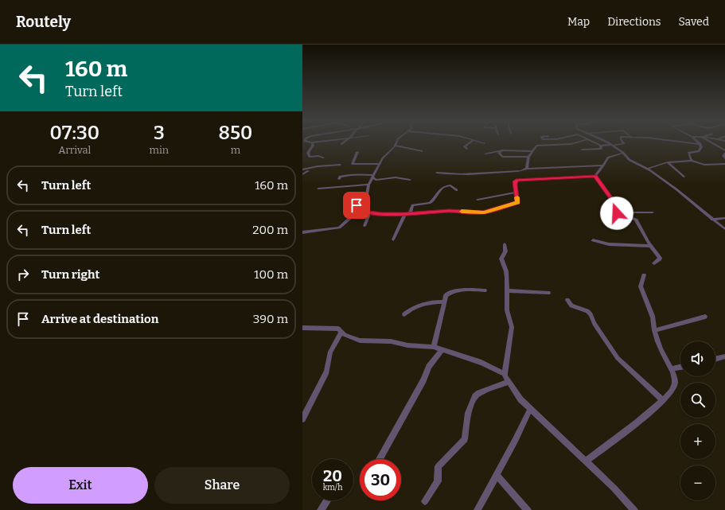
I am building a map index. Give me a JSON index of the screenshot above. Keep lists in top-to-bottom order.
{
  "page": {
    "header": "Routely",
    "nav": ["Map", "Directions", "Saved"],
    "turn": ["160 m", "Turn left"],
    "eta": [
      "07:30",
      "Arrival",
      "3",
      "min",
      "850",
      "m"
    ],
    "list": [
      {
        "name": "Turn left",
        "value": "160 m"
      },
      {
        "name": "Turn left",
        "value": "200 m"
      },
      {
        "name": "Turn right",
        "value": "100 m"
      },
      {
        "name": "Arrive at destination",
        "value": "390 m"
      }
    ],
    "map_buttons": ["+", "−"],
    "speed": "20 km/h",
    "limit": "30",
    "buttons": ["Exit", "Share"]
  }
}
